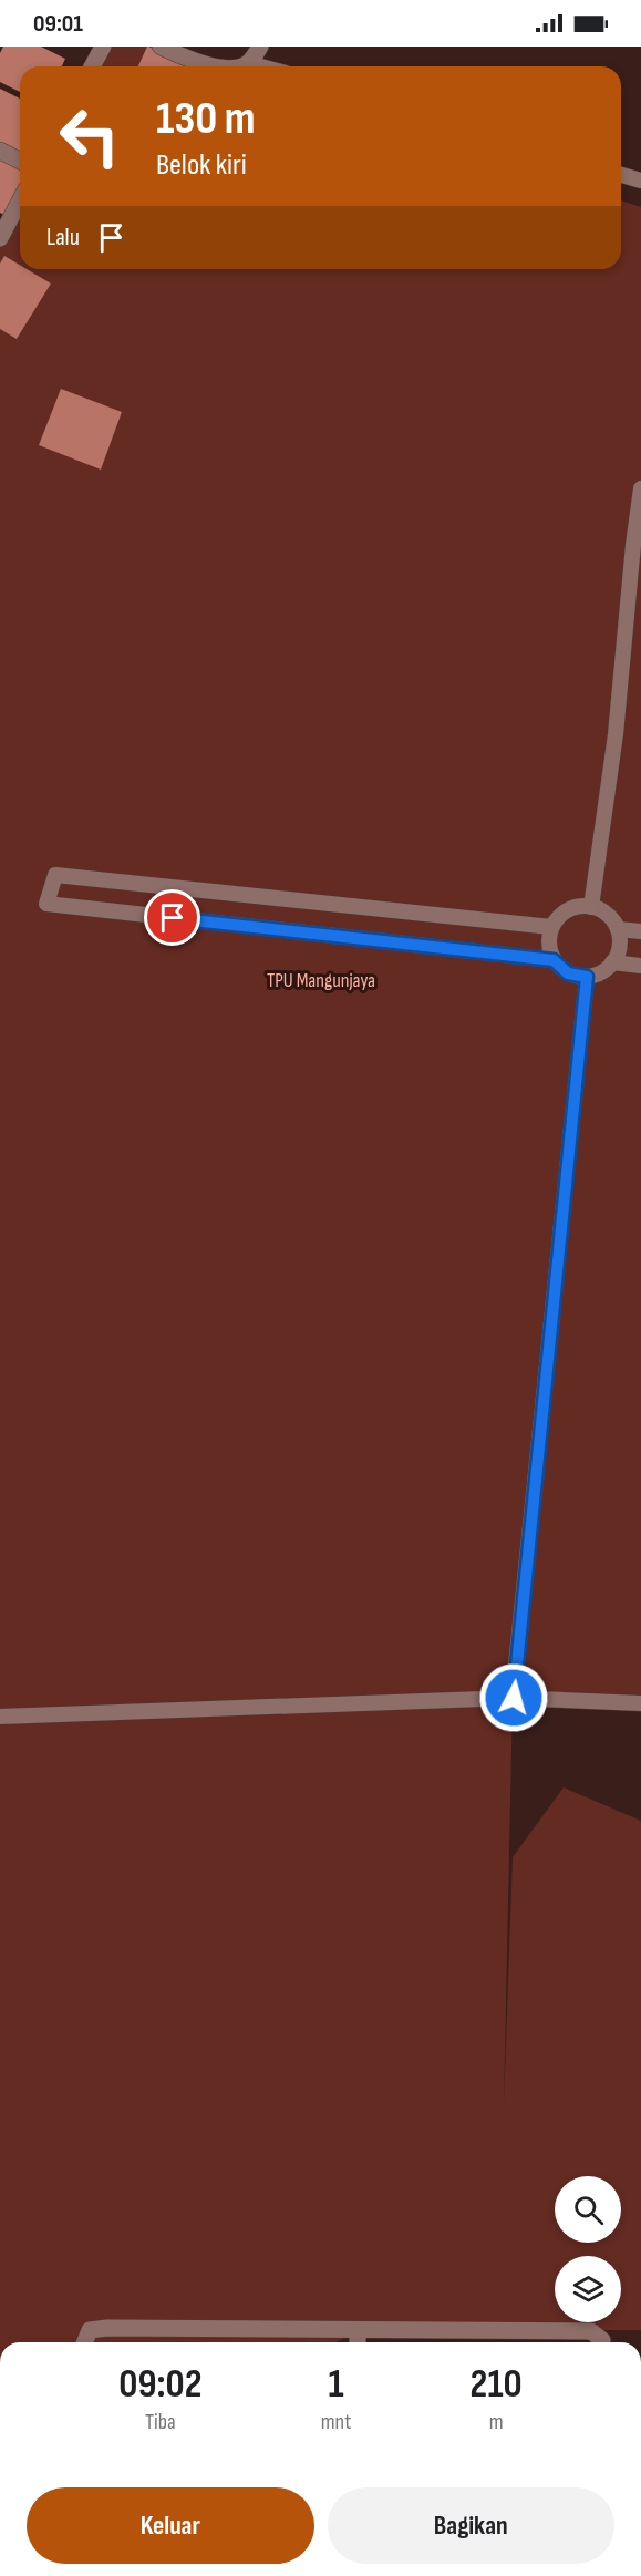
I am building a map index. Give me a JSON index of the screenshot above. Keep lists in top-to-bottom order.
{
  "parks": ["TPU Mangunjaya"],
  "page": {
    "status": "09:01",
    "turn": ["130 m", "Belok kiri"],
    "then": "Lalu",
    "eta": [
      "09:02",
      "Tiba",
      "1",
      "mnt",
      "210",
      "m"
    ],
    "buttons": ["Keluar", "Bagikan"]
  }
}
